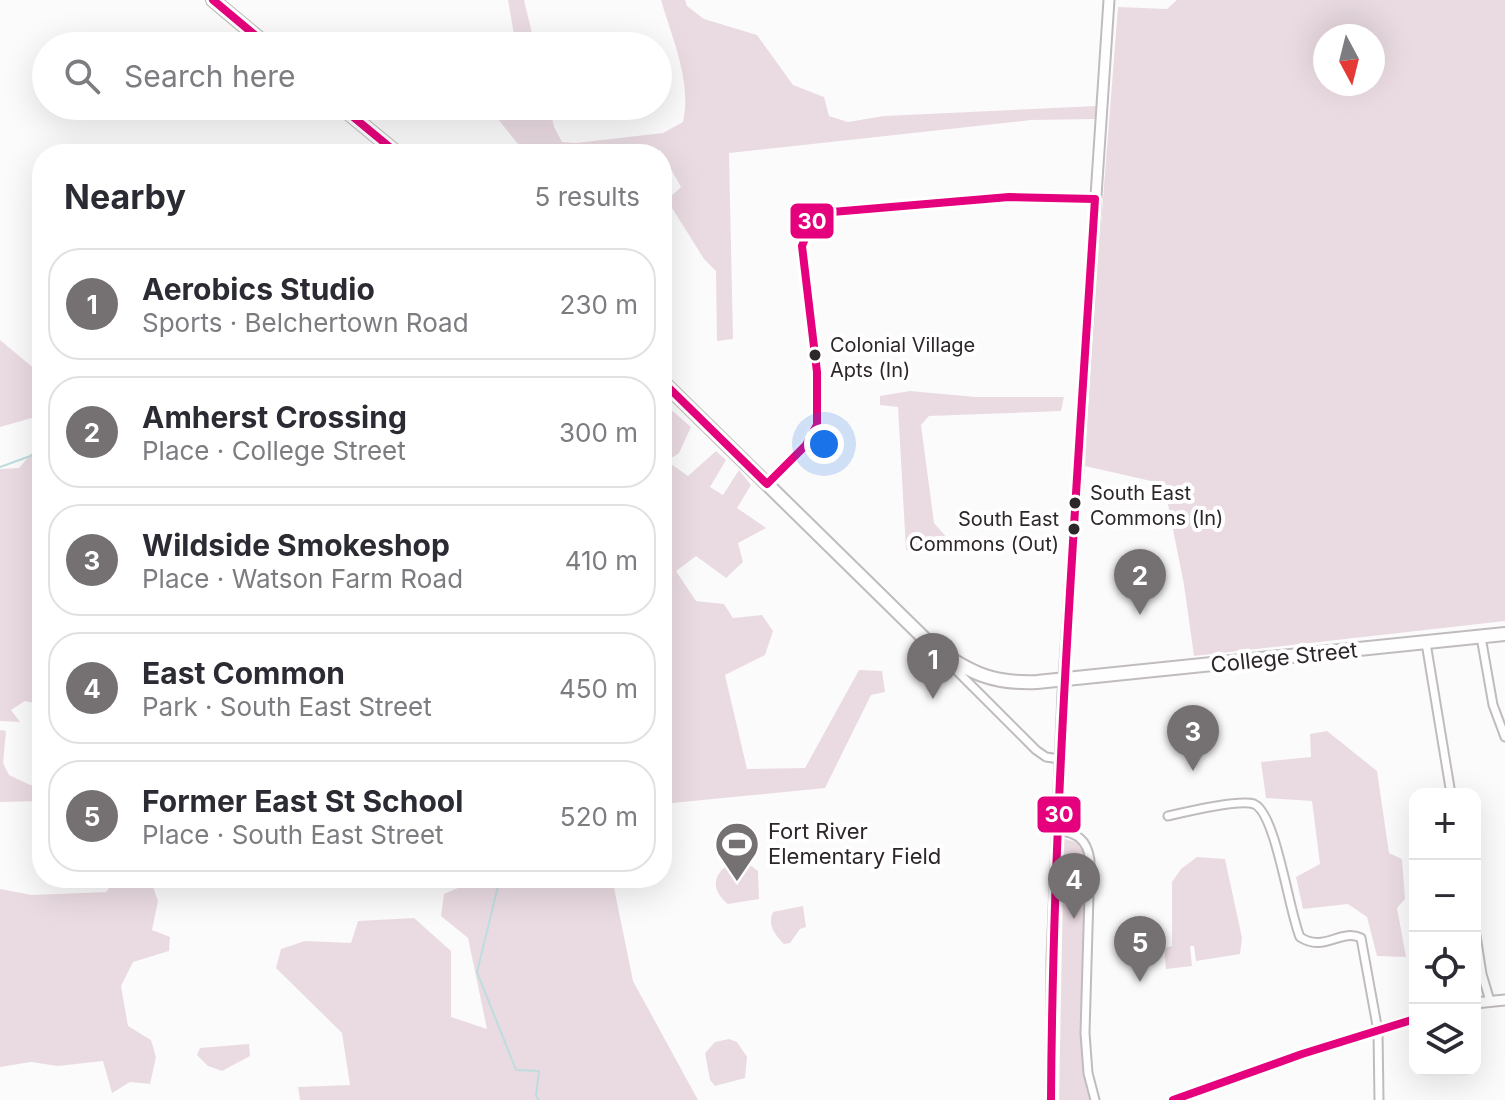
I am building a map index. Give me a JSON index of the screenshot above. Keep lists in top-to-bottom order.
{
  "streets": {
    "highway": ["College Street"]
  },
  "places": {
    "other": ["Colonial Village Apts (In)", "South East Commons (In)", "South East Commons (Out)"],
    "sports": ["Fort River Elementary Field"]
  },
  "lines": ["transit line 30"],
  "north": "bottom",
  "page": {
    "search": "Search here",
    "heading": ["Nearby", "5 results"],
    "list": [
      {
        "mark": "1",
        "name": "Aerobics Studio",
        "note": "Sports · Belchertown Road",
        "value": "230 m"
      },
      {
        "mark": "2",
        "name": "Amherst Crossing",
        "note": "Place · College Street",
        "value": "300 m"
      },
      {
        "mark": "3",
        "name": "Wildside Smokeshop",
        "note": "Place · Watson Farm Road",
        "value": "410 m"
      },
      {
        "mark": "4",
        "name": "East Common",
        "note": "Park · South East Street",
        "value": "450 m"
      },
      {
        "mark": "5",
        "name": "Former East St School",
        "note": "Place · South East Street",
        "value": "520 m"
      }
    ],
    "pins": [
      "2",
      "1",
      "3",
      "4",
      "5"
    ],
    "map_buttons": ["+", "−"]
  }
}
